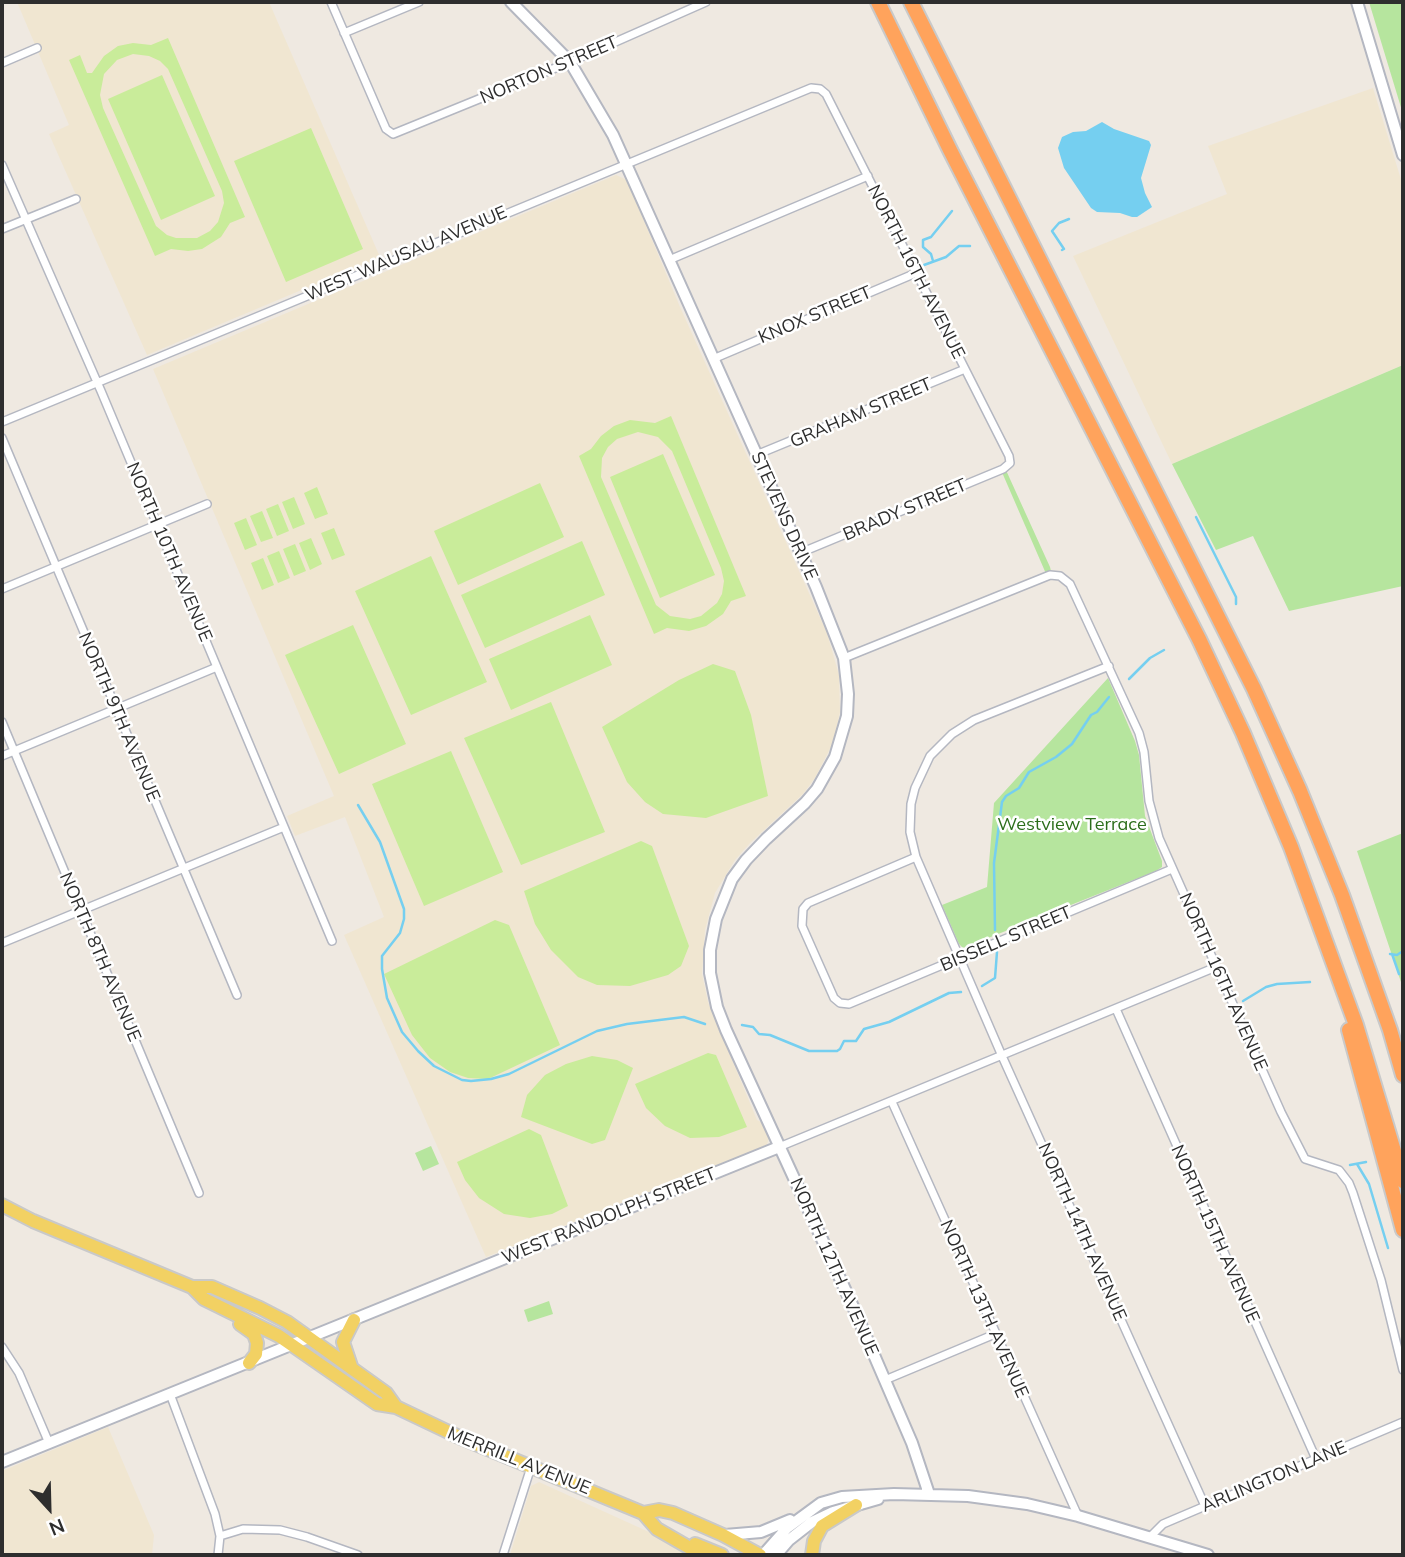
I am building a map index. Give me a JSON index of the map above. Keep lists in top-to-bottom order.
{
  "streets": {
    "main road": ["MERRILL AVENUE"],
    "street": [
      "NORTON STREET",
      "WEST WAUSAU AVENUE",
      "NORTH 16TH AVENUE",
      "KNOX STREET",
      "GRAHAM STREET",
      "BRADY STREET",
      "STEVENS DRIVE",
      "NORTH 10TH AVENUE",
      "NORTH 9TH AVENUE",
      "BISSELL STREET",
      "NORTH 8TH AVENUE",
      "WEST RANDOLPH STREET",
      "NORTH 14TH AVENUE",
      "NORTH 15TH AVENUE",
      "NORTH 12TH AVENUE",
      "NORTH 13TH AVENUE",
      "ARLINGTON LANE"
    ]
  },
  "crossings": [
    ["NORTON STREET", "STEVENS DRIVE"],
    ["WEST WAUSAU AVENUE", "NORTH 16TH AVENUE"],
    ["WEST WAUSAU AVENUE", "STEVENS DRIVE"],
    ["WEST WAUSAU AVENUE", "NORTH 10TH AVENUE"],
    ["NORTH 16TH AVENUE", "KNOX STREET"],
    ["NORTH 16TH AVENUE", "GRAHAM STREET"],
    ["NORTH 16TH AVENUE", "BRADY STREET"],
    ["NORTH 16TH AVENUE", "STEVENS DRIVE"],
    ["NORTH 16TH AVENUE", "BISSELL STREET"],
    ["NORTH 16TH AVENUE", "WEST RANDOLPH STREET"],
    ["NORTH 16TH AVENUE", "NORTH 14TH AVENUE"],
    ["KNOX STREET", "STEVENS DRIVE"],
    ["GRAHAM STREET", "STEVENS DRIVE"],
    ["BRADY STREET", "STEVENS DRIVE"],
    ["STEVENS DRIVE", "NORTH 12TH AVENUE"],
    ["BISSELL STREET", "NORTH 14TH AVENUE"],
    ["WEST RANDOLPH STREET", "NORTH 14TH AVENUE"],
    ["WEST RANDOLPH STREET", "NORTH 15TH AVENUE"],
    ["WEST RANDOLPH STREET", "NORTH 12TH AVENUE"],
    ["WEST RANDOLPH STREET", "NORTH 13TH AVENUE"],
    ["WEST RANDOLPH STREET", "MERRILL AVENUE"],
    ["NORTH 14TH AVENUE", "ARLINGTON LANE"],
    ["NORTH 15TH AVENUE", "ARLINGTON LANE"],
    ["NORTH 12TH AVENUE", "MERRILL AVENUE"],
    ["NORTH 13TH AVENUE", "MERRILL AVENUE"],
    ["MERRILL AVENUE", "ARLINGTON LANE"]
  ],
  "parks": ["Westview Terrace"],
  "north": "bottom"
}
